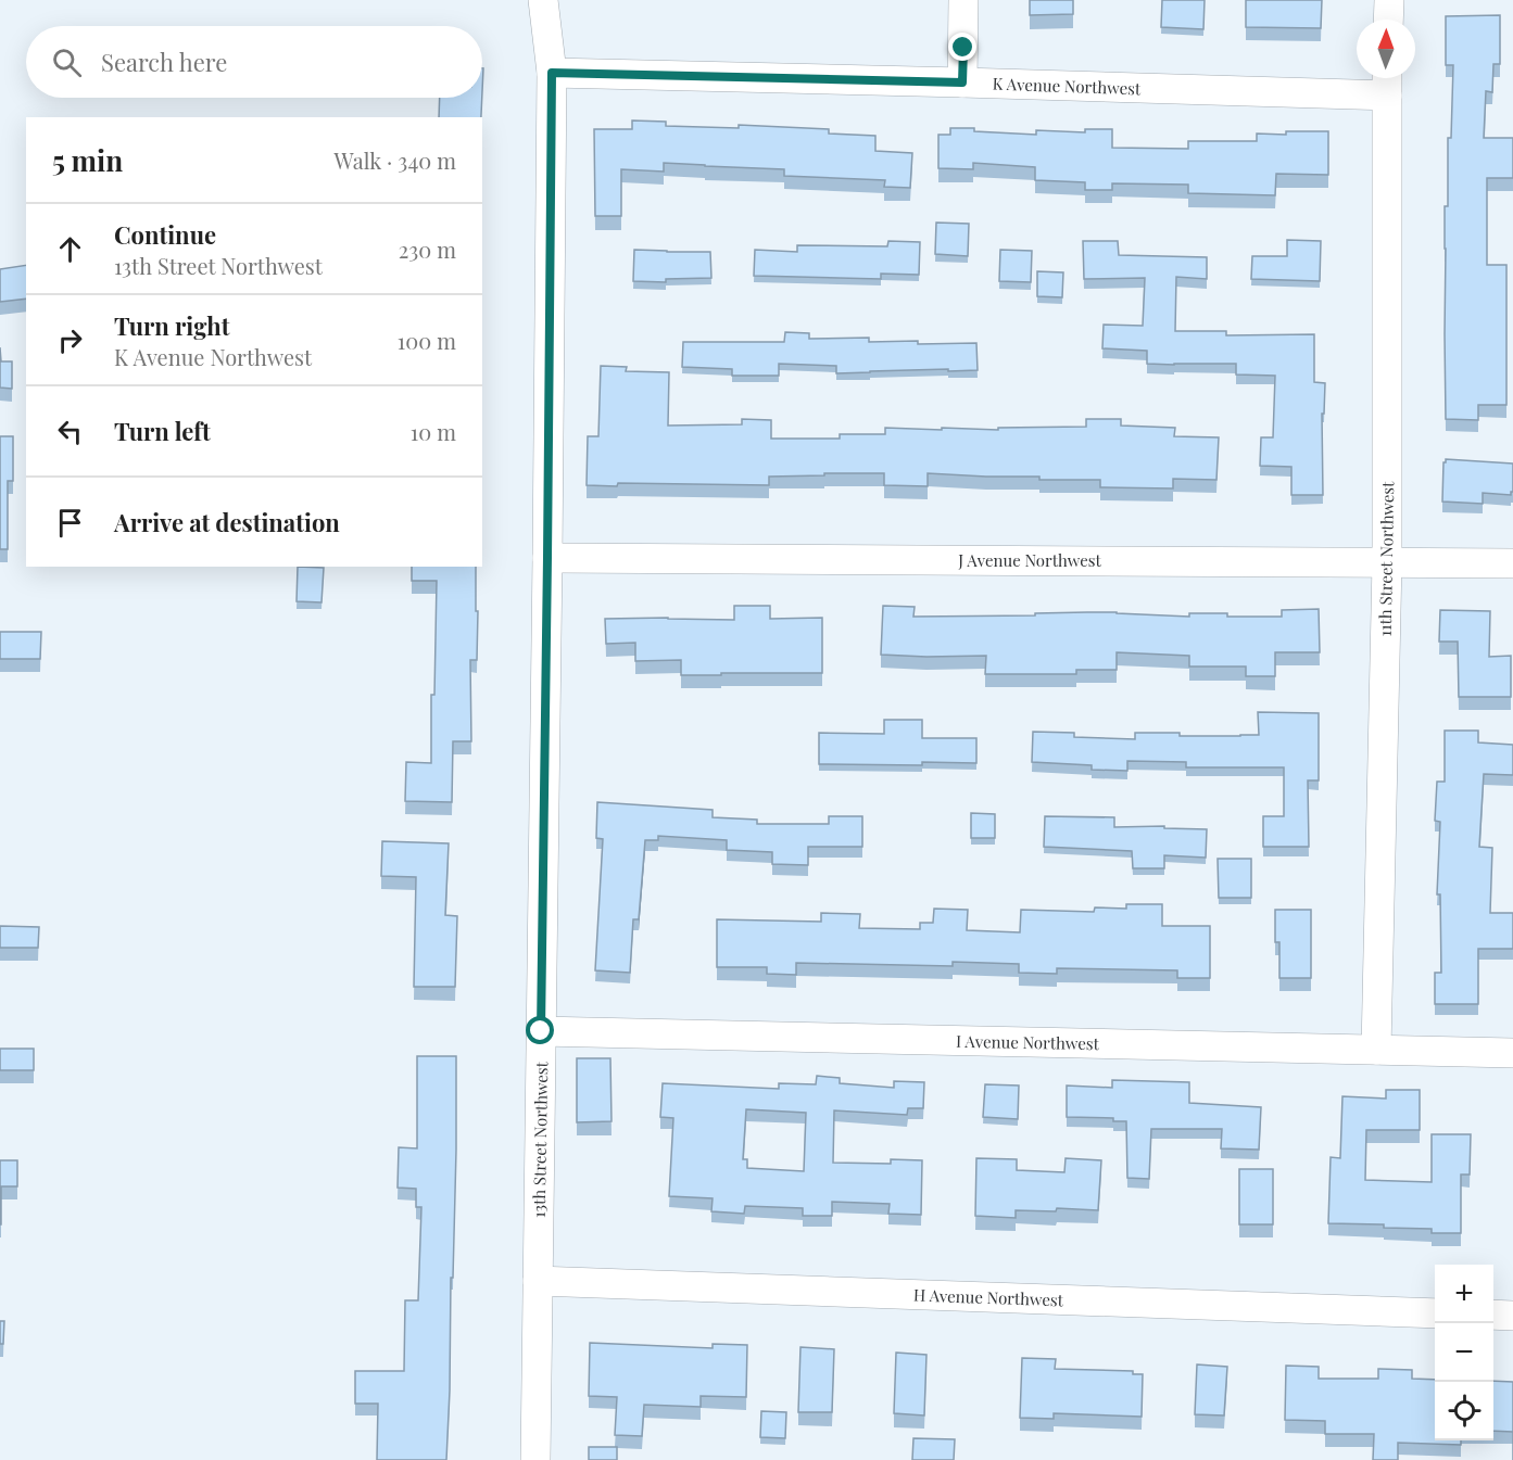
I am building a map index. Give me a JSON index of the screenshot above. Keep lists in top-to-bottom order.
{
  "streets": {
    "street": [
      "K Avenue Northwest",
      "11th Street Northwest",
      "J Avenue Northwest",
      "I Avenue Northwest",
      "13th Street Northwest",
      "H Avenue Northwest"
    ]
  },
  "crossings": [
    ["K Avenue Northwest", "11th Street Northwest"],
    ["K Avenue Northwest", "13th Street Northwest"],
    ["11th Street Northwest", "J Avenue Northwest"],
    ["11th Street Northwest", "I Avenue Northwest"],
    ["J Avenue Northwest", "13th Street Northwest"],
    ["I Avenue Northwest", "13th Street Northwest"],
    ["13th Street Northwest", "H Avenue Northwest"]
  ],
  "north": "top",
  "page": {
    "search": "Search here",
    "heading": ["5 min", "Walk · 340 m"],
    "list": [
      ["Continue", "13th Street Northwest", "230 m"],
      ["Turn right", "K Avenue Northwest", "100 m"],
      ["Turn left", "10 m"],
      "Arrive at destination"
    ],
    "map_buttons": ["+", "−"]
  }
}
